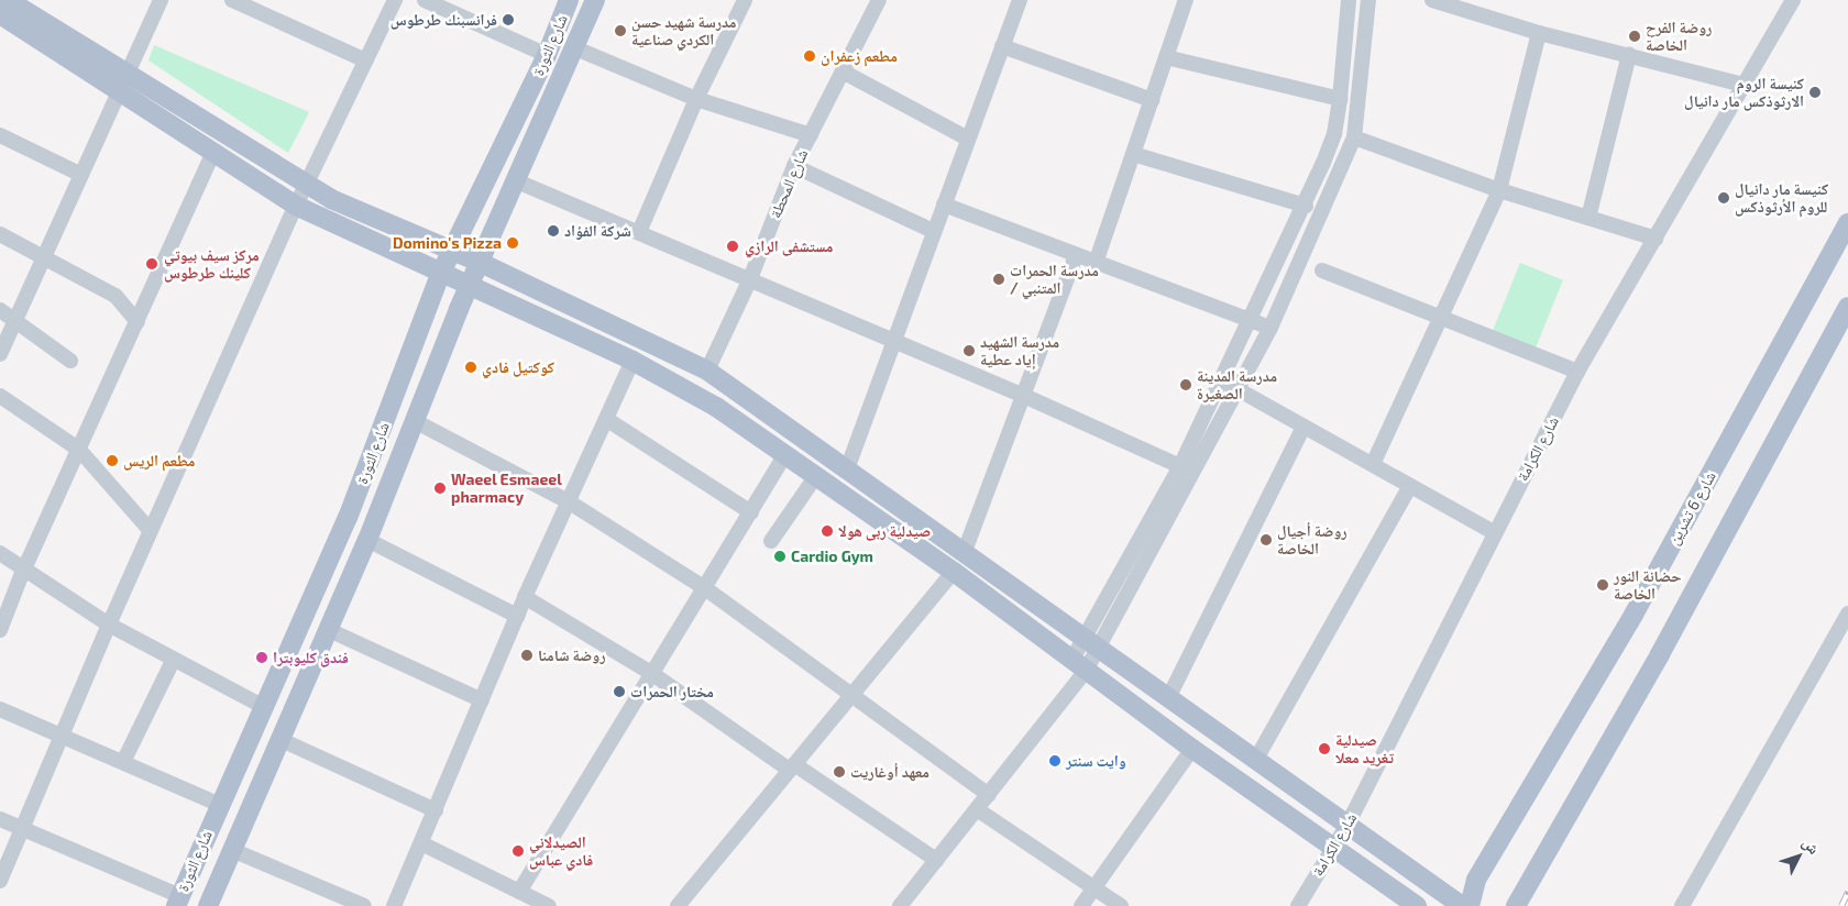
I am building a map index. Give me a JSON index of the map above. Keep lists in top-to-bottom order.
{
  "streets": {
    "main road": ["شارع الثورة", "شارع 6 تشرين"],
    "street": ["شارع المحطة", "شارع الكرامة"]
  },
  "places": [
    "فرانسبنك طرطوس",
    "مدرسة شهيد حسن الكردي صناعية",
    "روضة الفرح الخاصة",
    "مطعم زعفران",
    "كنيسة الروم الارثوذكس مار دانيال",
    "كنيسة مار دانيال للروم الأرثوذكس",
    "شركة الفؤاد",
    "Domino's Pizza",
    "مستشفى الرازي",
    "مركز سيف بيوتي كلينك طرطوس",
    "مدرسة الحمرات / المتنبي",
    "مدرسة الشهيد إياد عطية",
    "كوكتيل فادي",
    "مدرسة المدينة الصغيرة",
    "مطعم الريس",
    "Waeel Esmaeel pharmacy",
    "صيدلية ربى هولا",
    "روضة أجيال الخاصة",
    "Cardio Gym",
    "حضانة النور الخاصة",
    "روضة شامنا",
    "فندق كليوبترا",
    "مختار الحمرات",
    "صيدلية تغريد معلا",
    "وايت سنتر",
    "معهد أوغاريت",
    "الصيدلاني فادي عباس"
  ],
  "north": "top right"
}
